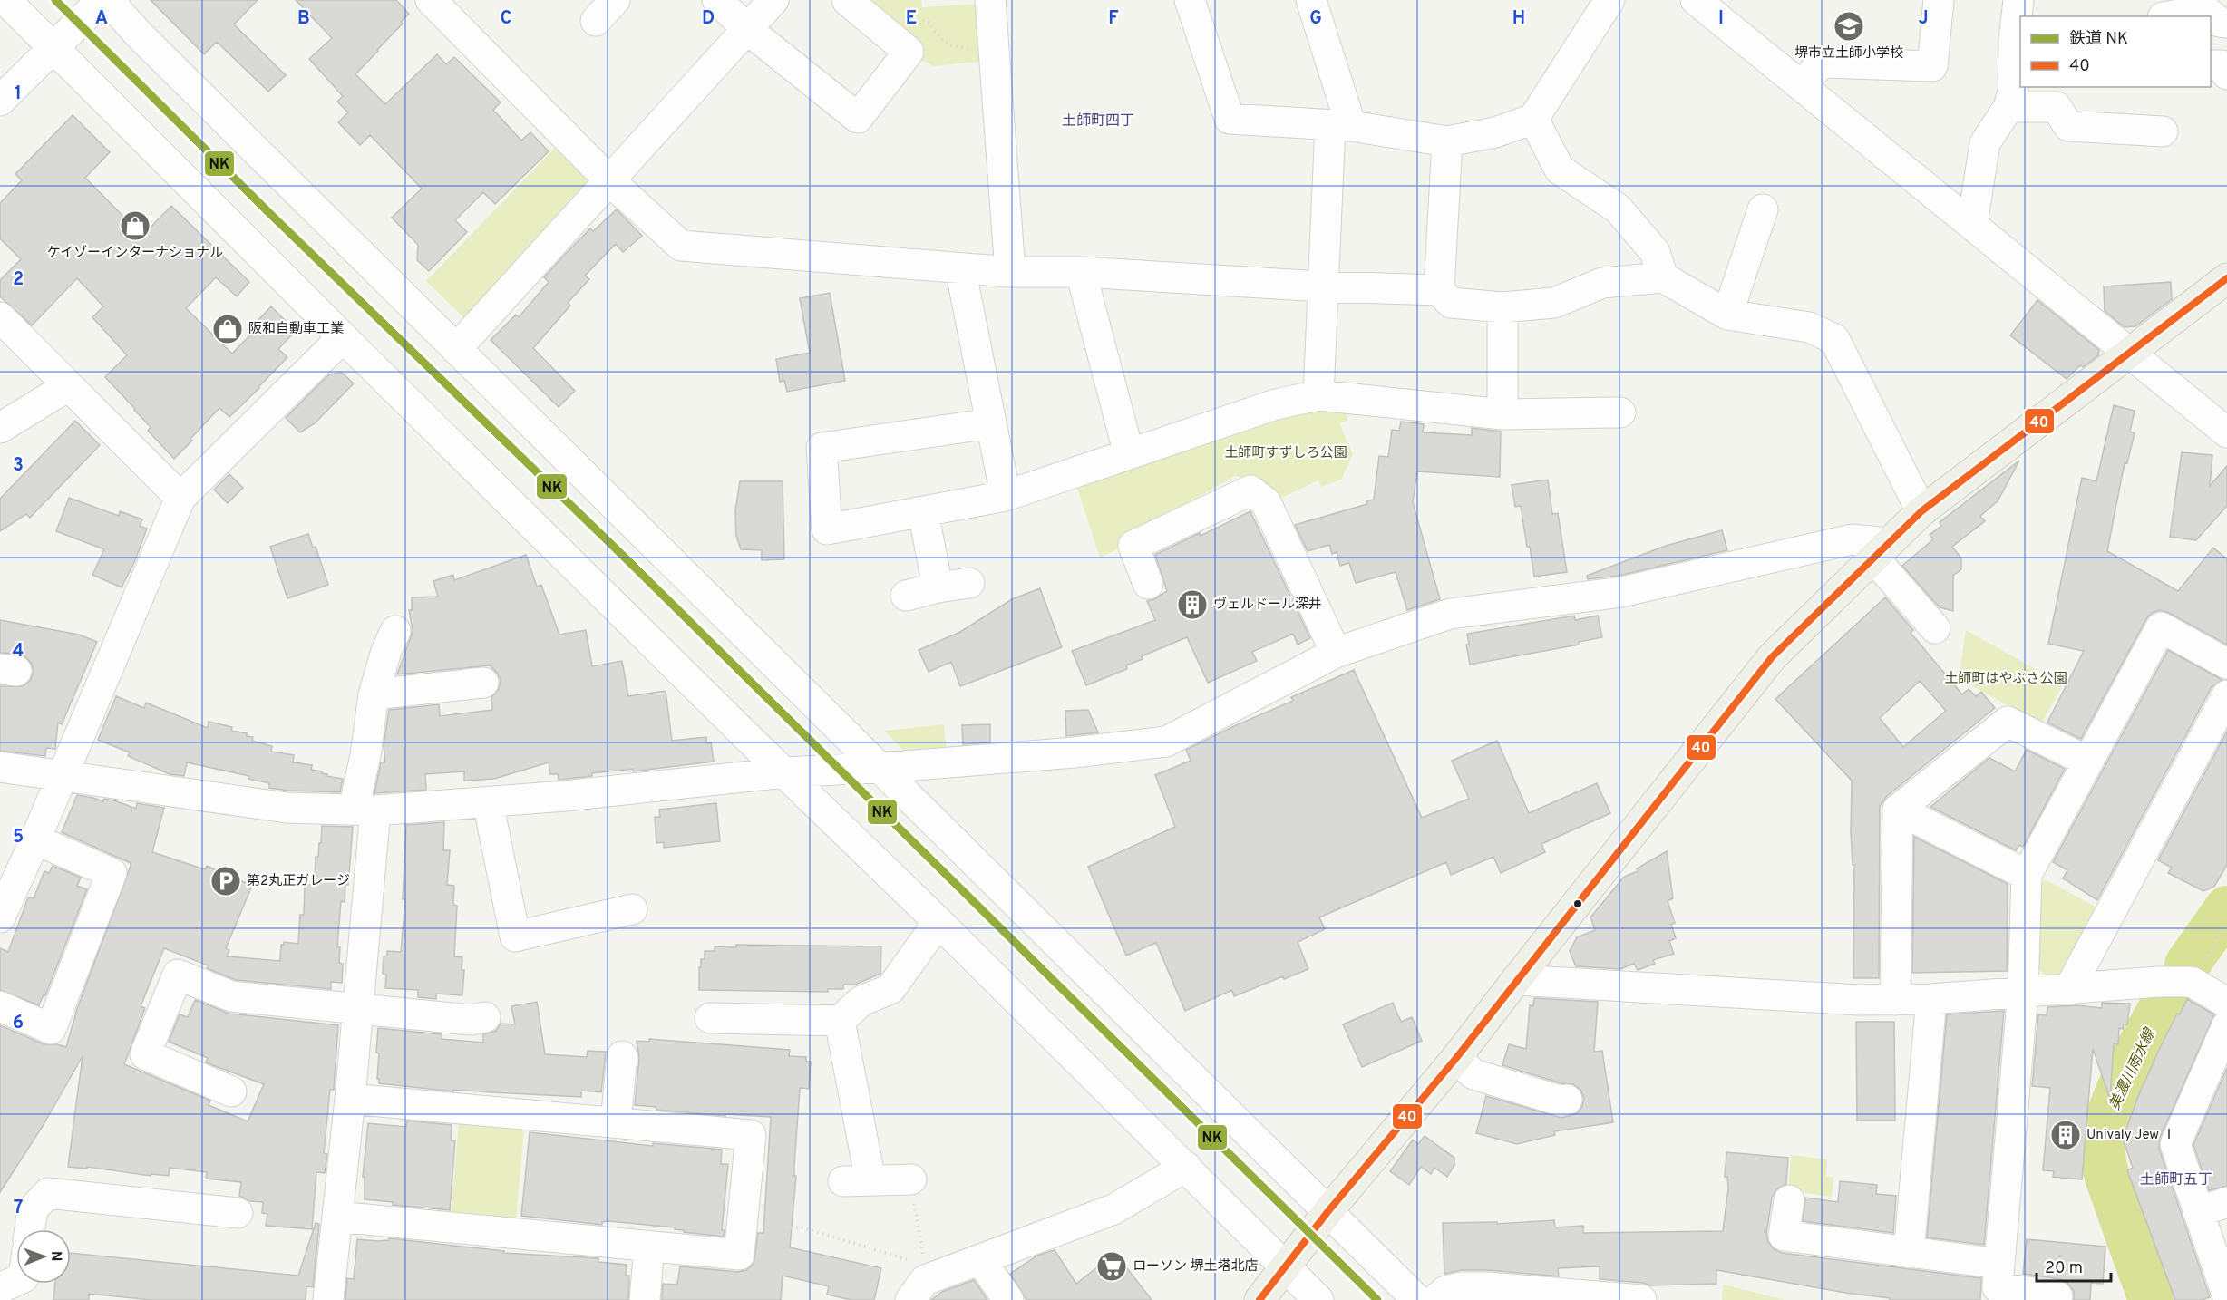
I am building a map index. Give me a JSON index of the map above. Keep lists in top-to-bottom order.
{
  "districts": ["土師町四丁", "土師町五丁"],
  "water": ["美濃川雨水線"],
  "parks": ["土師町すずしろ公園", "土師町はやぶさ公園"],
  "places": {
    "school or university": ["堺市立土師小学校"],
    "shop": ["ケイゾーインターナショナル", "阪和自動車工業"],
    "building": ["ヴェルドール深井", "Univaly Jew Ⅰ"],
    "parking": ["第2丸正ガレージ"],
    "supermarket": ["ローソン 堺土塔北店"]
  },
  "lines": ["rail line NK", "transit line 40"],
  "legend": ["鉄道 NK", "40"],
  "scale_bar": "20 m",
  "north": "right",
  "grid": {
    "columns": [
      "A",
      "B",
      "C",
      "D",
      "E",
      "F",
      "G",
      "H",
      "I",
      "J"
    ],
    "rows": [
      "1",
      "2",
      "3",
      "4",
      "5",
      "6",
      "7"
    ]
  }
}
